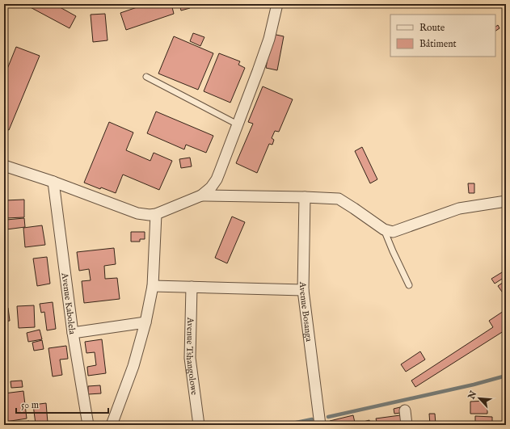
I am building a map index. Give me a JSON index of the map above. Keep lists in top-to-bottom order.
{
  "streets": {
    "street": ["Avenue Kabolela", "Avenue Bosanga", "Avenue Tshangolowe"]
  },
  "legend": ["Route", "Bâtiment"],
  "scale_bar": "50 m",
  "north": "top left"
}
